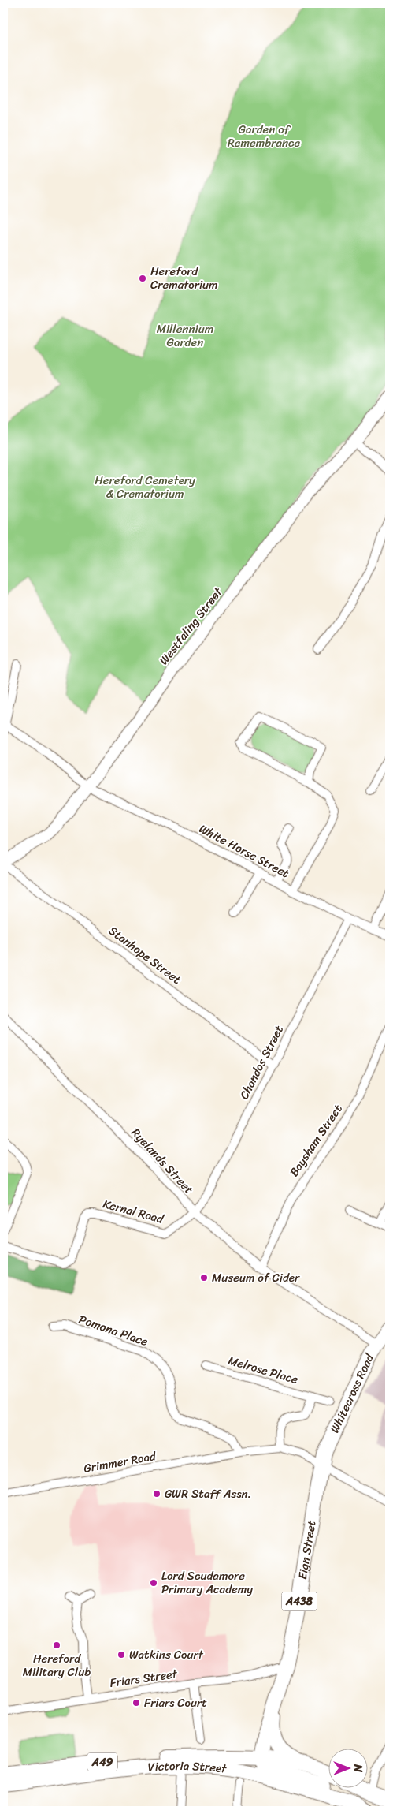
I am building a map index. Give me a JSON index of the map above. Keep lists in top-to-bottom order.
{
  "streets": {
    "highway": [
      "Whitecross Road",
      "Eign Street",
      "A438",
      "A49",
      "Victoria Street"
    ],
    "street": [
      "Westfaling Street",
      "White Horse Street",
      "Stanhope Street",
      "Chandos Street",
      "Baysham Street",
      "Ryelands Street",
      "Kernal Road",
      "Pomona Place",
      "Melrose Place",
      "Grimmer Road",
      "Friars Street"
    ]
  },
  "crossings": [
    ["Westfaling Street", "White Horse Street"],
    ["Westfaling Street", "Stanhope Street"],
    ["White Horse Street", "Chandos Street"],
    ["Stanhope Street", "Chandos Street"],
    ["Chandos Street", "Ryelands Street"],
    ["Chandos Street", "Kernal Road"],
    ["Baysham Street", "Ryelands Street"],
    ["Ryelands Street", "Kernal Road"],
    ["Ryelands Street", "Whitecross Road"],
    ["Pomona Place", "Grimmer Road"],
    ["Whitecross Road", "Grimmer Road"],
    ["Whitecross Road", "Eign Street"],
    ["Grimmer Road", "Eign Street"],
    ["Eign Street", "Friars Street"],
    ["Eign Street", "Victoria Street"]
  ],
  "parks": ["Garden of Remembrance", "Millennium Garden", "Hereford Cemetery & Crematorium"],
  "places": [
    "Hereford Crematorium",
    "Museum of Cider",
    "GWR Staff Assn.",
    "Lord Scudamore Primary Academy",
    "Hereford Military Club",
    "Watkins Court",
    "Friars Court"
  ],
  "north": "right"
}
